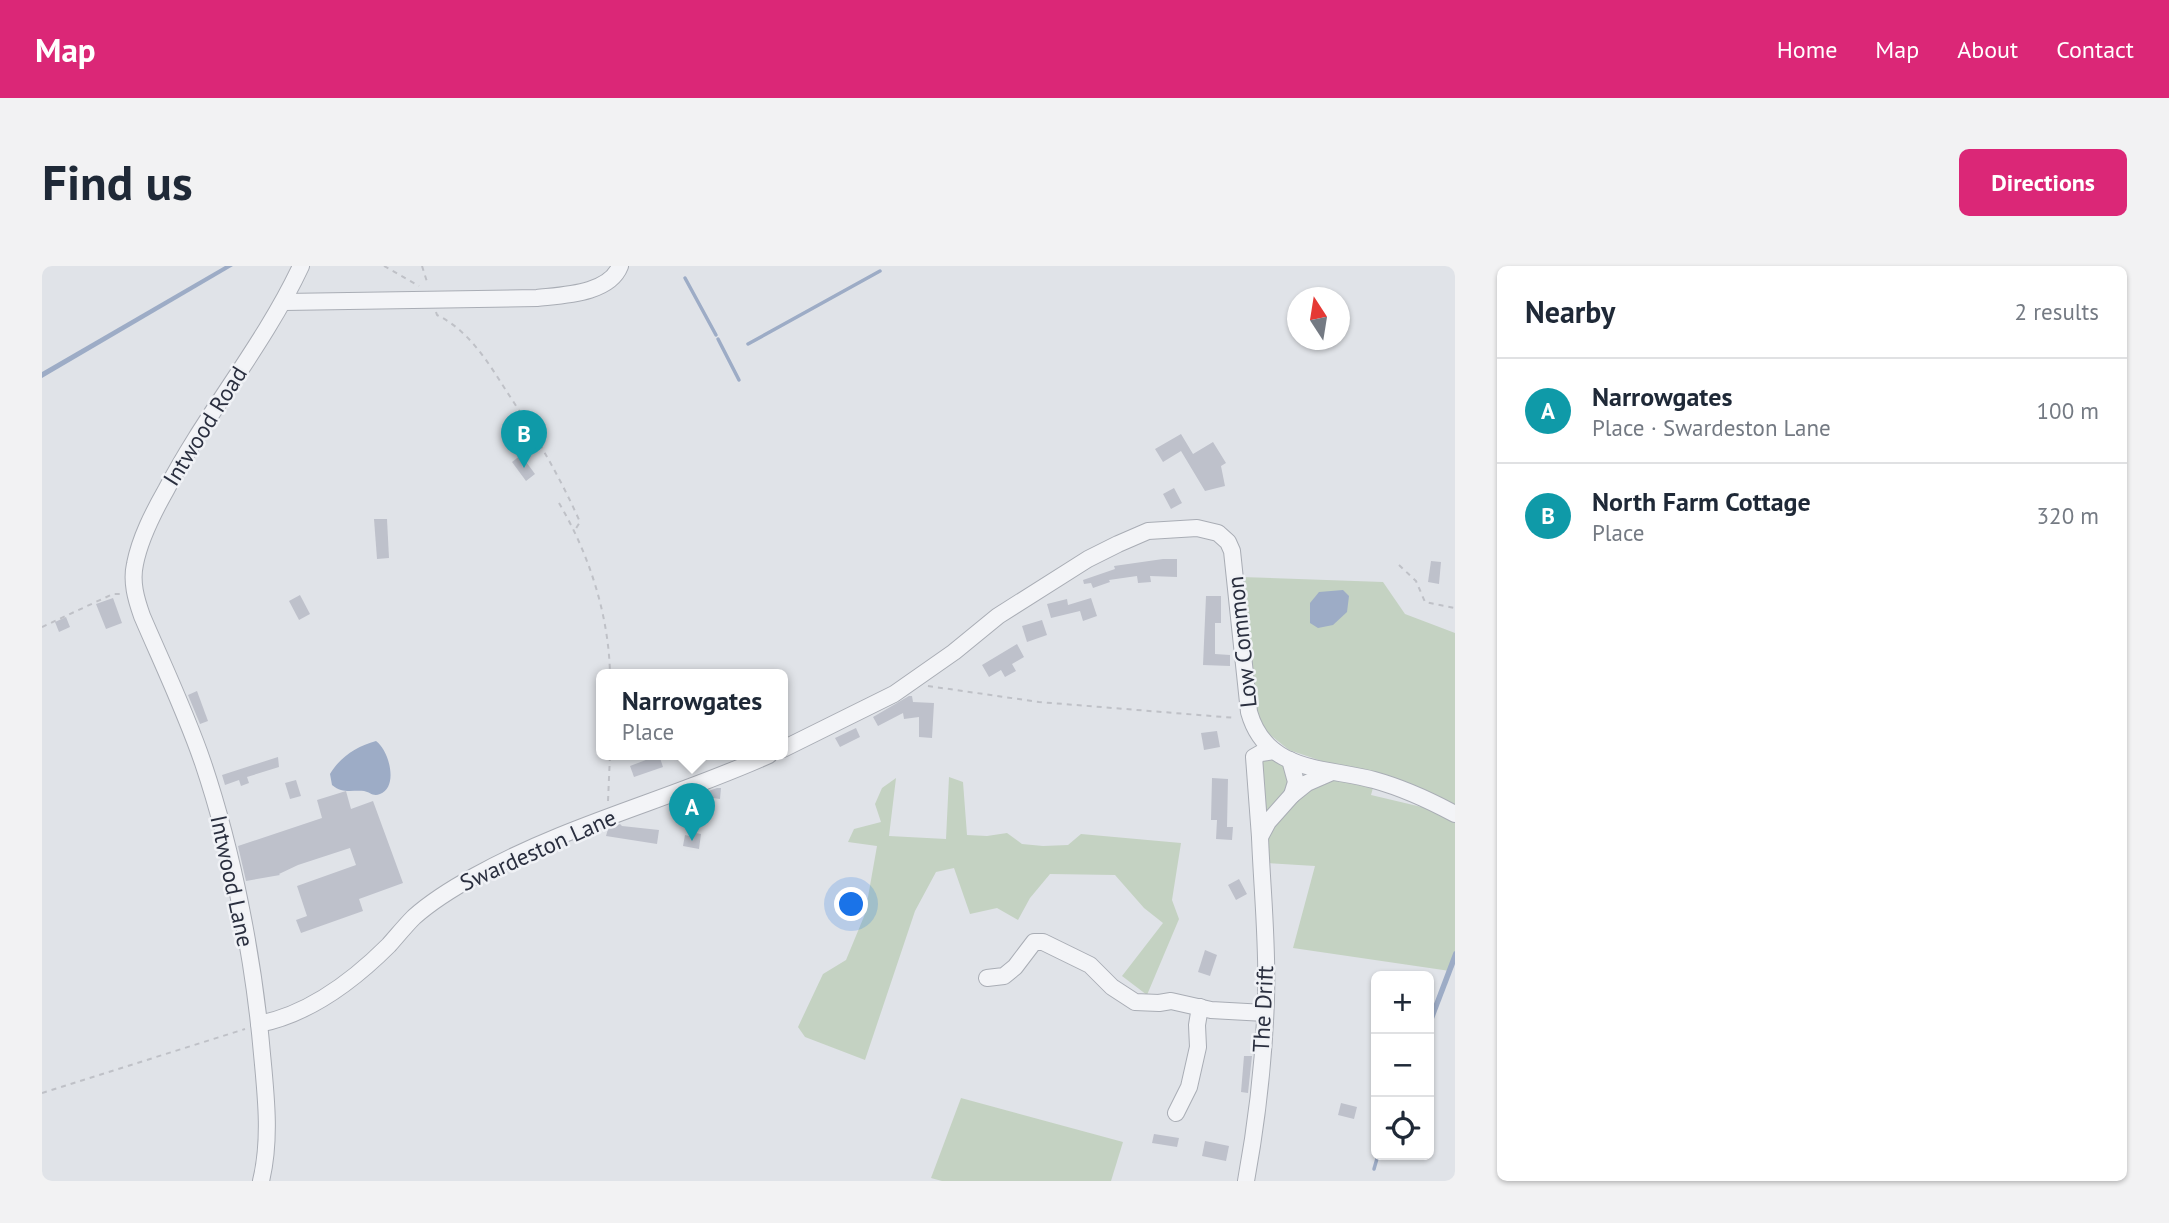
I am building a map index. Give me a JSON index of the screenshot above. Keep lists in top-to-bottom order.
{
  "streets": {
    "street": [
      "Intwood Road",
      "Low Common",
      "Swardeston Lane",
      "Intwood Lane",
      "The Drift"
    ]
  },
  "crossings": [
    ["Intwood Road", "Intwood Lane"],
    ["Low Common", "The Drift"],
    ["Swardeston Lane", "Intwood Lane"]
  ],
  "north": "top",
  "page": {
    "header": "Map",
    "nav": [
      "Home",
      "Map",
      "About",
      "Contact"
    ],
    "buttons": "Directions",
    "title": "Find us",
    "heading": ["Nearby", "2 results"],
    "list": [
      {
        "mark": "A",
        "name": "Narrowgates",
        "note": "Place · Swardeston Lane",
        "value": "100 m"
      },
      {
        "mark": "B",
        "name": "North Farm Cottage",
        "note": "Place",
        "value": "320 m"
      }
    ],
    "pins": ["B", "A"],
    "popup": ["Narrowgates", "Place"],
    "map_buttons": ["+", "−"]
  }
}
